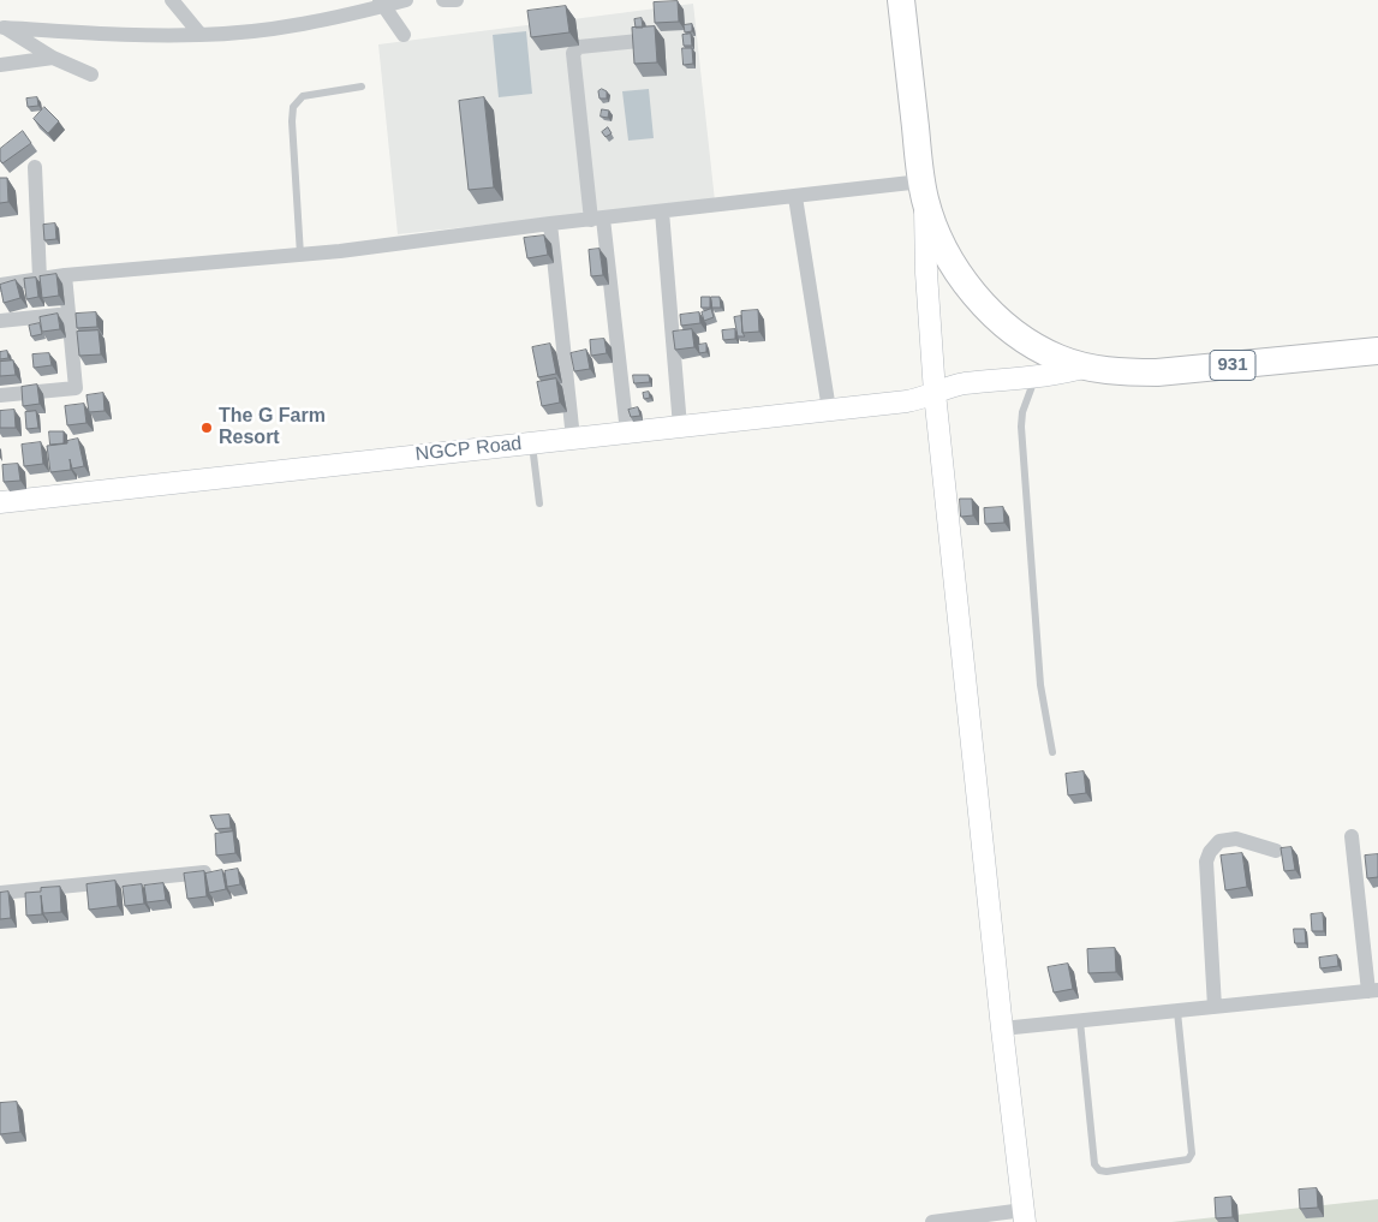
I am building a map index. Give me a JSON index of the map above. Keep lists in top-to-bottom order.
{
  "streets": {
    "highway": ["931"],
    "main road": ["NGCP Road"]
  },
  "crossings": [
    ["931", "NGCP Road"]
  ],
  "places": ["The G Farm Resort"]
}
